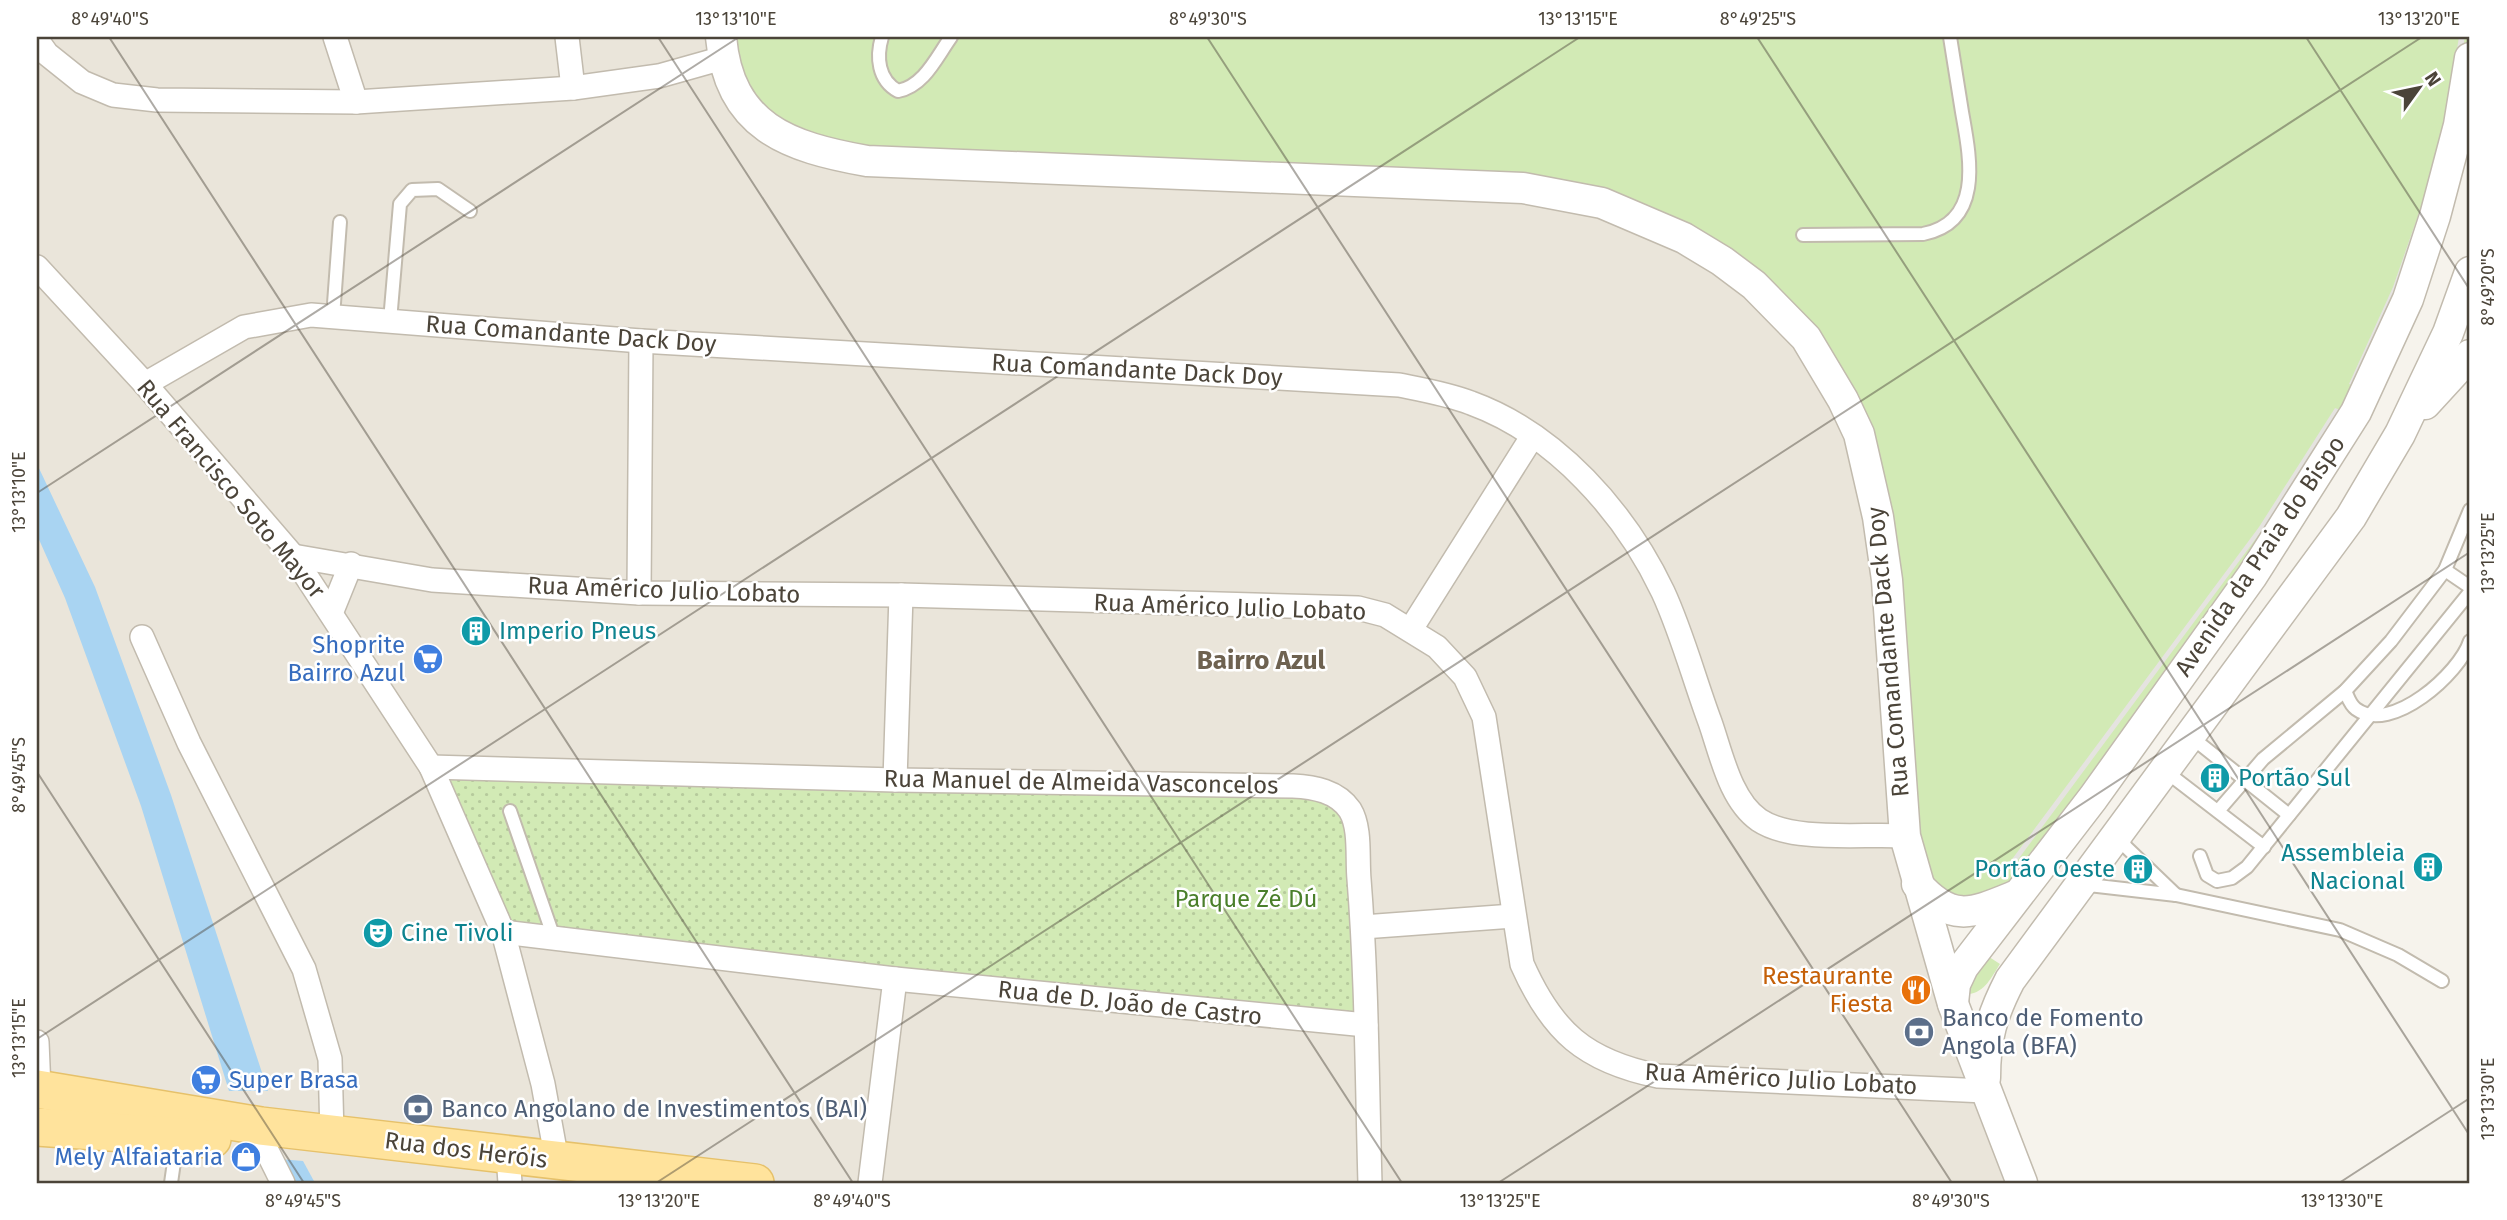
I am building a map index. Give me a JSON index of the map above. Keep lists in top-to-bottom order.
{
  "streets": {
    "main road": ["Rua dos Heróis"],
    "street": [
      "Rua Comandante Dack Doy",
      "Rua Francisco Soto Mayor",
      "Avenida da Praia do Bispo",
      "Rua Américo Julio Lobato",
      "Rua Manuel de Almeida Vasconcelos",
      "Rua de D. João de Castro"
    ]
  },
  "crossings": [
    ["Rua Comandante Dack Doy", "Rua Francisco Soto Mayor"],
    ["Rua Comandante Dack Doy", "Avenida da Praia do Bispo"],
    ["Rua Comandante Dack Doy", "Rua Américo Julio Lobato"],
    ["Rua Francisco Soto Mayor", "Rua Américo Julio Lobato"],
    ["Rua Francisco Soto Mayor", "Rua Manuel de Almeida Vasconcelos"],
    ["Rua Francisco Soto Mayor", "Rua de D. João de Castro"],
    ["Rua Francisco Soto Mayor", "Rua dos Heróis"],
    ["Avenida da Praia do Bispo", "Rua Américo Julio Lobato"],
    ["Rua Manuel de Almeida Vasconcelos", "Rua de D. João de Castro"]
  ],
  "districts": ["Bairro Azul"],
  "parks": ["Parque Zé Dú"],
  "places": {
    "building": [
      "Imperio Pneus",
      "Portão Sul",
      "Assembleia Nacional",
      "Portão Oeste"
    ],
    "supermarket": ["Shoprite Bairro Azul", "Super Brasa"],
    "theatre": ["Cine Tivoli"],
    "restaurant": ["Restaurante Fiesta"],
    "bank": ["Banco de Fomento Angola (BFA)", "Banco Angolano de Investimentos (BAI)"],
    "shop": ["Mely Alfaiataria"]
  },
  "north": "top right",
  "coordinates": [
    "8°49'40\"S",
    "13°13'10\"E",
    "8°49'30\"S",
    "13°13'15\"E",
    "8°49'25\"S",
    "13°13'20\"E",
    "8°49'20\"S",
    "13°13'25\"E",
    "8°49'45\"S",
    "13°13'30\"E"
  ]
}
